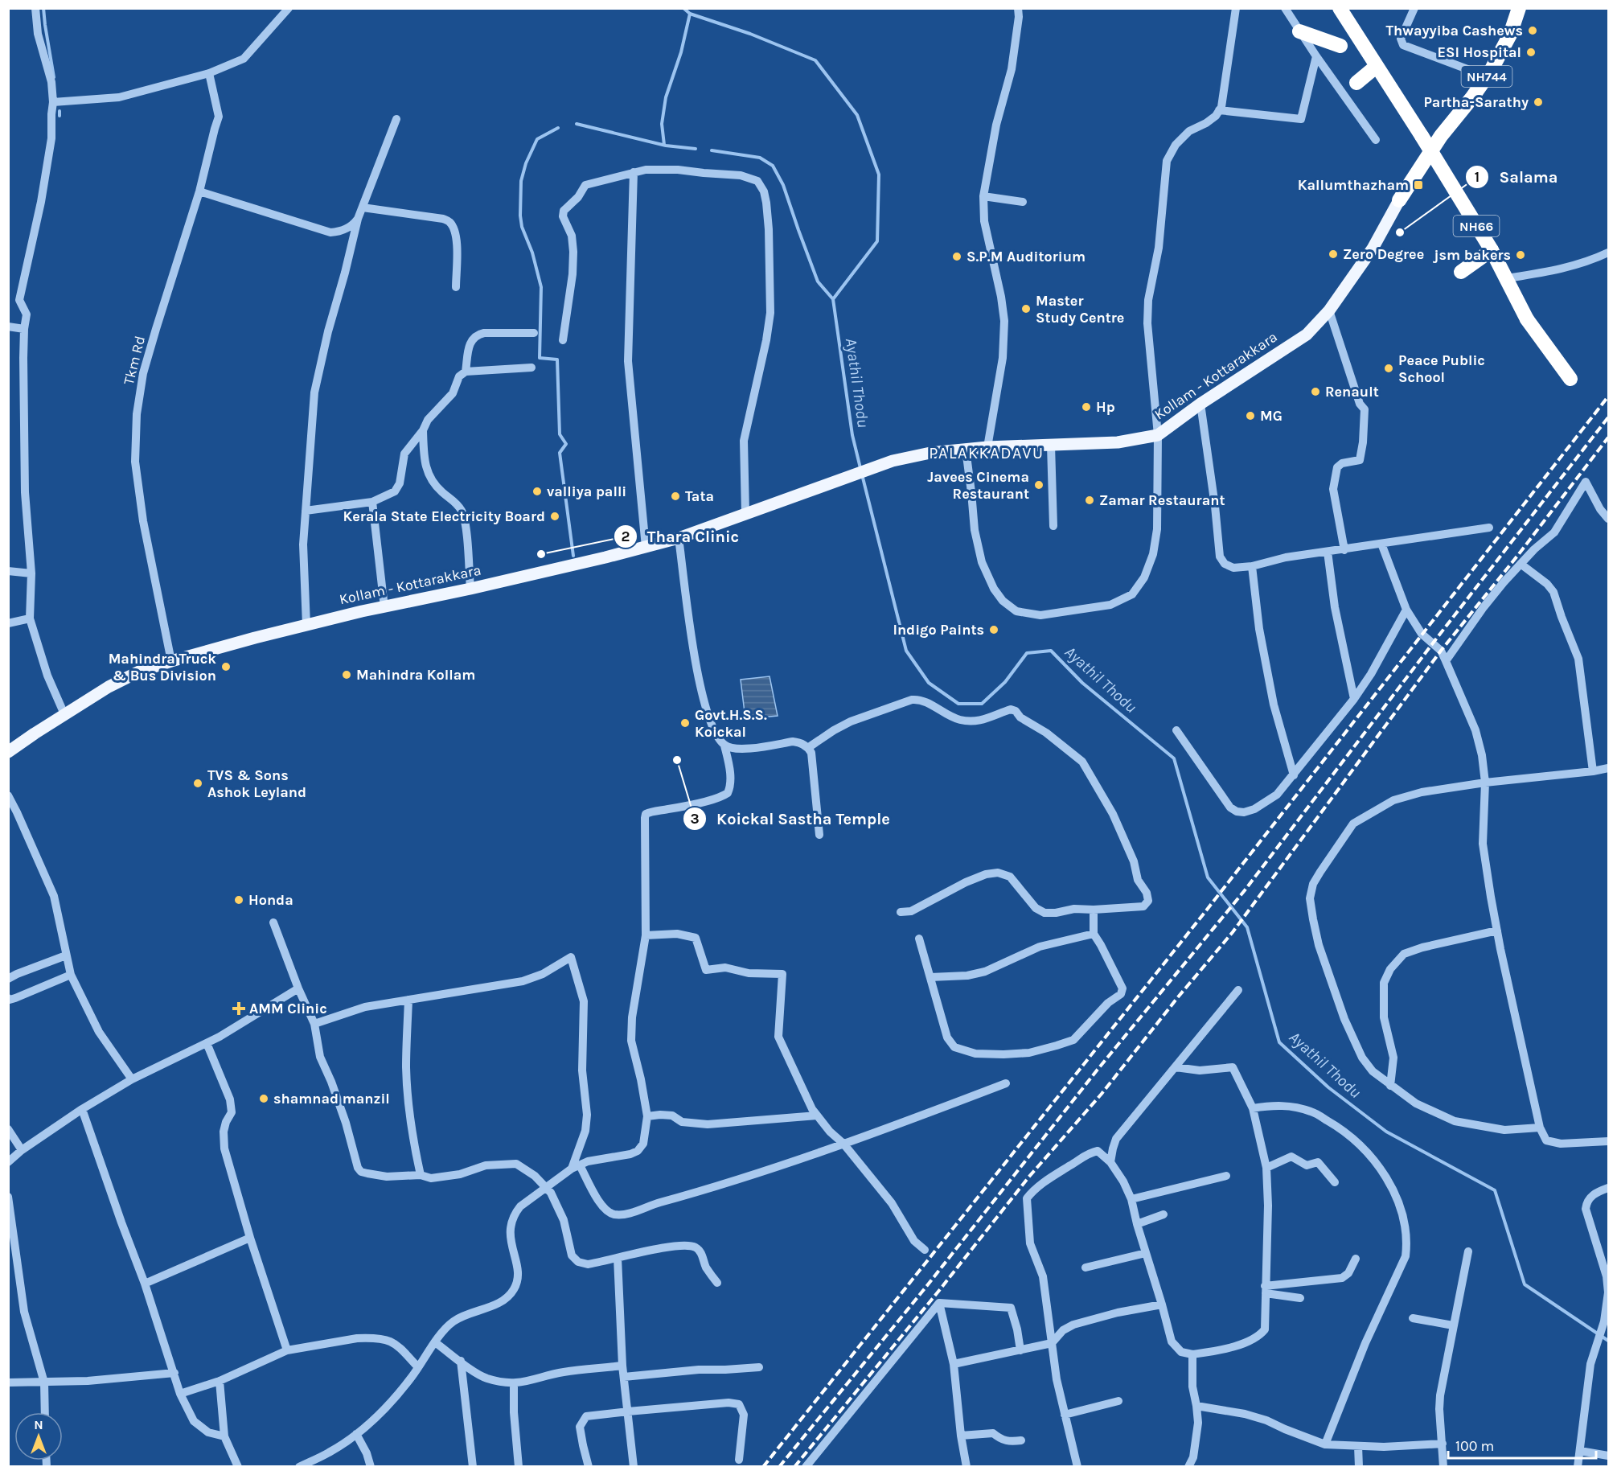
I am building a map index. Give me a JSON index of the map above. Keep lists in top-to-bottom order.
{
  "streets": {
    "highway": ["NH744", "NH66"],
    "main road": ["Kollam - Kottarakkara"],
    "street": ["Tkm Rd"]
  },
  "crossings": [
    ["NH744", "Kollam - Kottarakkara"],
    ["Tkm Rd", "Kollam - Kottarakkara"]
  ],
  "districts": ["PALAKKADAVU"],
  "water": ["Ayathil Thodu"],
  "places": {
    "other": [
      "Thwayyiba Cashews",
      "ESI Hospital",
      "Partha-Sarathy",
      "Salama",
      "Zero Degree",
      "jsm bakers",
      "S.P.M Auditorium",
      "Master Study Centre",
      "Peace Public School",
      "Renault",
      "Hp",
      "MG",
      "Javees Cinema Restaurant",
      "valliya palli",
      "Tata",
      "Zamar Restaurant",
      "Kerala State Electricity Board",
      "Thara Clinic",
      "Indigo Paints",
      "Mahindra Truck & Bus Division",
      "Mahindra Kollam",
      "Govt.H.S.S. Koickal",
      "Koickal Sastha Temple",
      "TVS & Sons Ashok Leyland",
      "Honda",
      "shamnad manzil"
    ],
    "transit": ["Kallumthazham"],
    "health": ["AMM Clinic"]
  },
  "scale_bar": "100 m",
  "north": "top"
}
